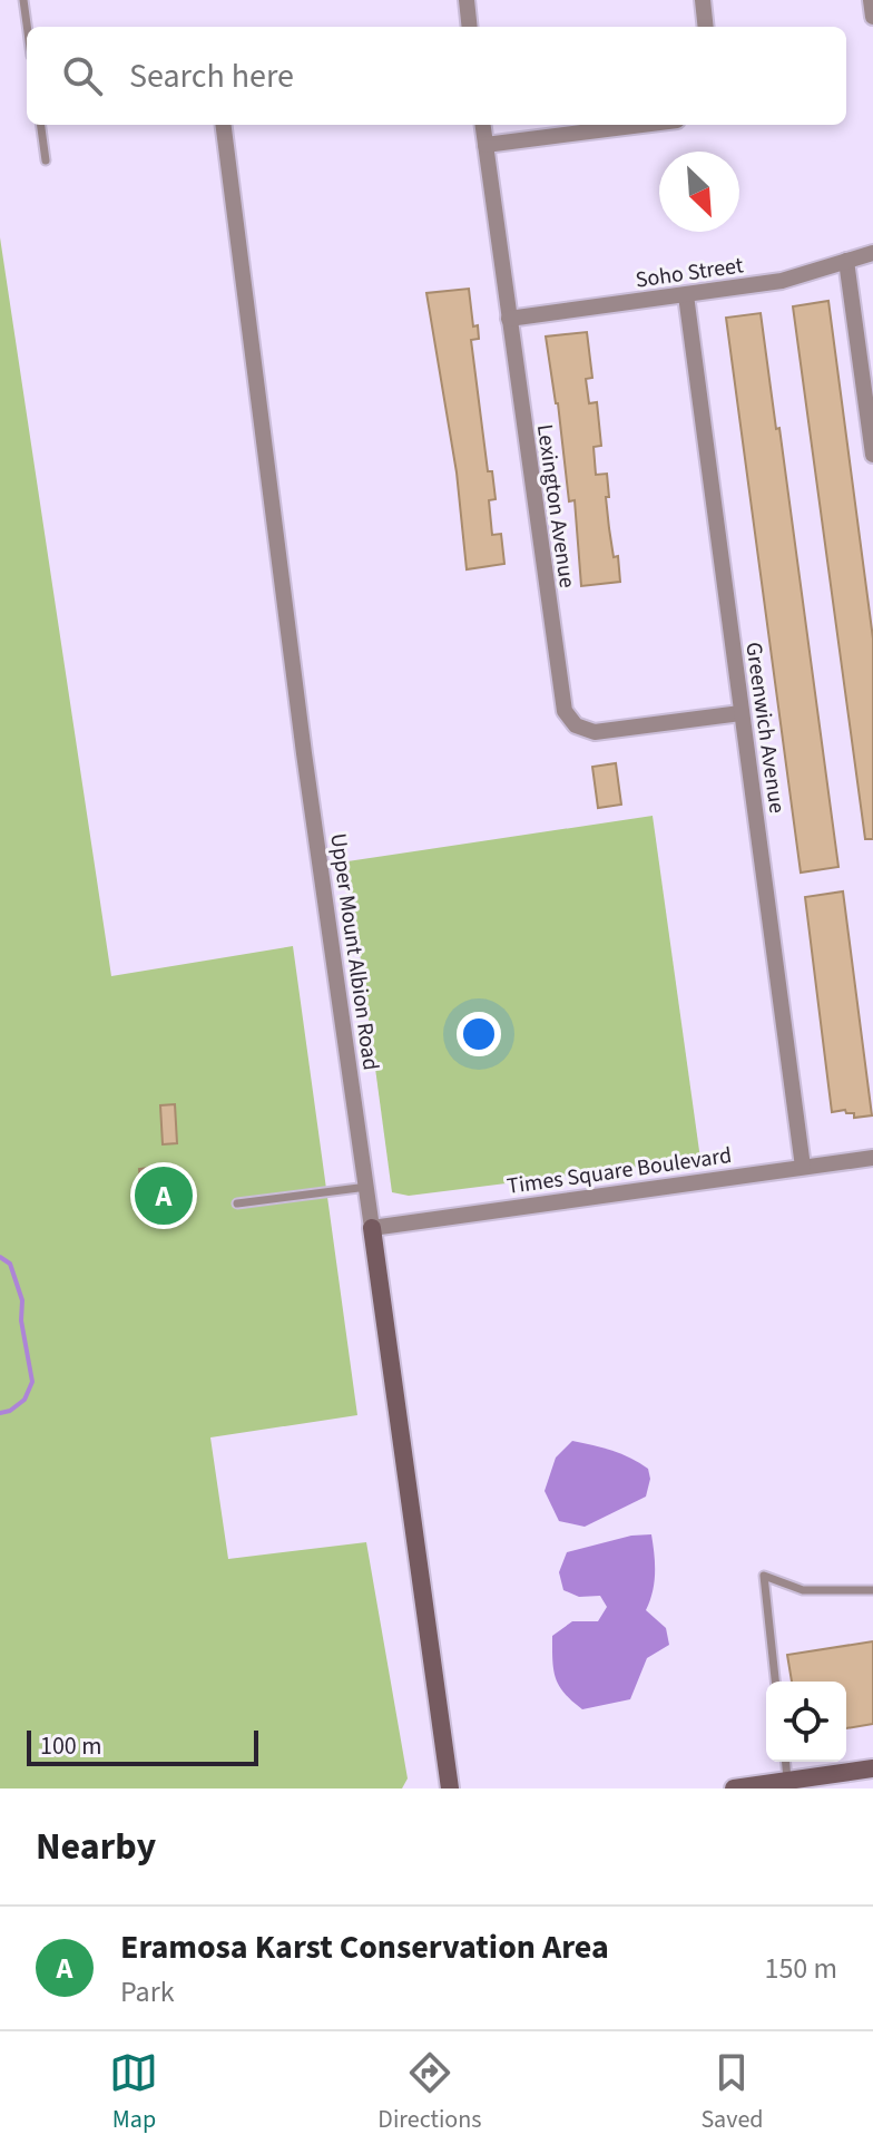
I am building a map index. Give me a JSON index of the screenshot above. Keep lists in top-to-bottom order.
{
  "streets": {
    "street": [
      "Soho Street",
      "Lexington Avenue",
      "Greenwich Avenue",
      "Upper Mount Albion Road",
      "Times Square Boulevard"
    ]
  },
  "crossings": [
    ["Soho Street", "Lexington Avenue"],
    ["Soho Street", "Greenwich Avenue"],
    ["Lexington Avenue", "Greenwich Avenue"],
    ["Greenwich Avenue", "Times Square Boulevard"],
    ["Upper Mount Albion Road", "Times Square Boulevard"]
  ],
  "scale_bar": "100 m",
  "north": "bottom right",
  "page": {
    "search": "Search here",
    "pins": "A",
    "scale": "100 m",
    "heading": "Nearby",
    "list": [
      {
        "mark": "A",
        "name": "Eramosa Karst Conservation Area",
        "note": "Park",
        "value": "150 m"
      }
    ],
    "nav": ["Map", "Directions", "Saved"]
  }
}
